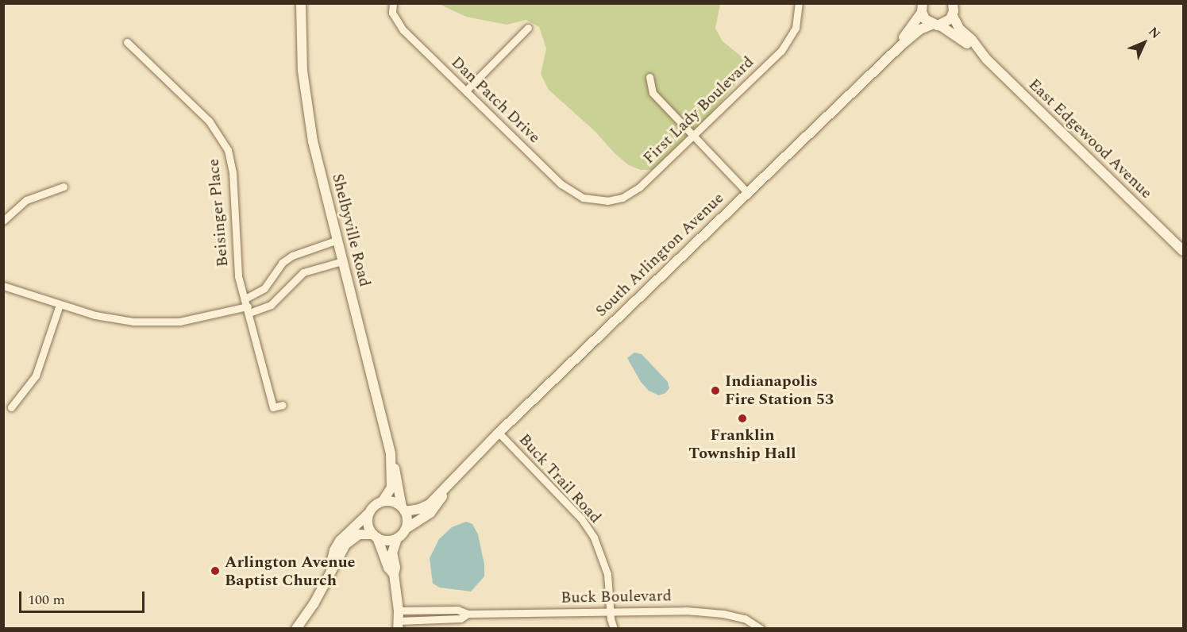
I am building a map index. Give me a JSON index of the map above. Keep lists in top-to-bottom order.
{
  "streets": {
    "main road": ["East Edgewood Avenue", "Shelbyville Road", "South Arlington Avenue"],
    "street": [
      "Dan Patch Drive",
      "First Lady Boulevard",
      "Beisinger Place",
      "Buck Trail Road",
      "Buck Boulevard"
    ]
  },
  "crossings": [
    ["Dan Patch Drive", "First Lady Boulevard"],
    ["South Arlington Avenue", "Buck Trail Road"],
    ["Buck Trail Road", "Buck Boulevard"]
  ],
  "places": ["Indianapolis Fire Station 53", "Franklin Township Hall", "Arlington Avenue Baptist Church"],
  "scale_bar": "100 m",
  "north": "top right"
}
